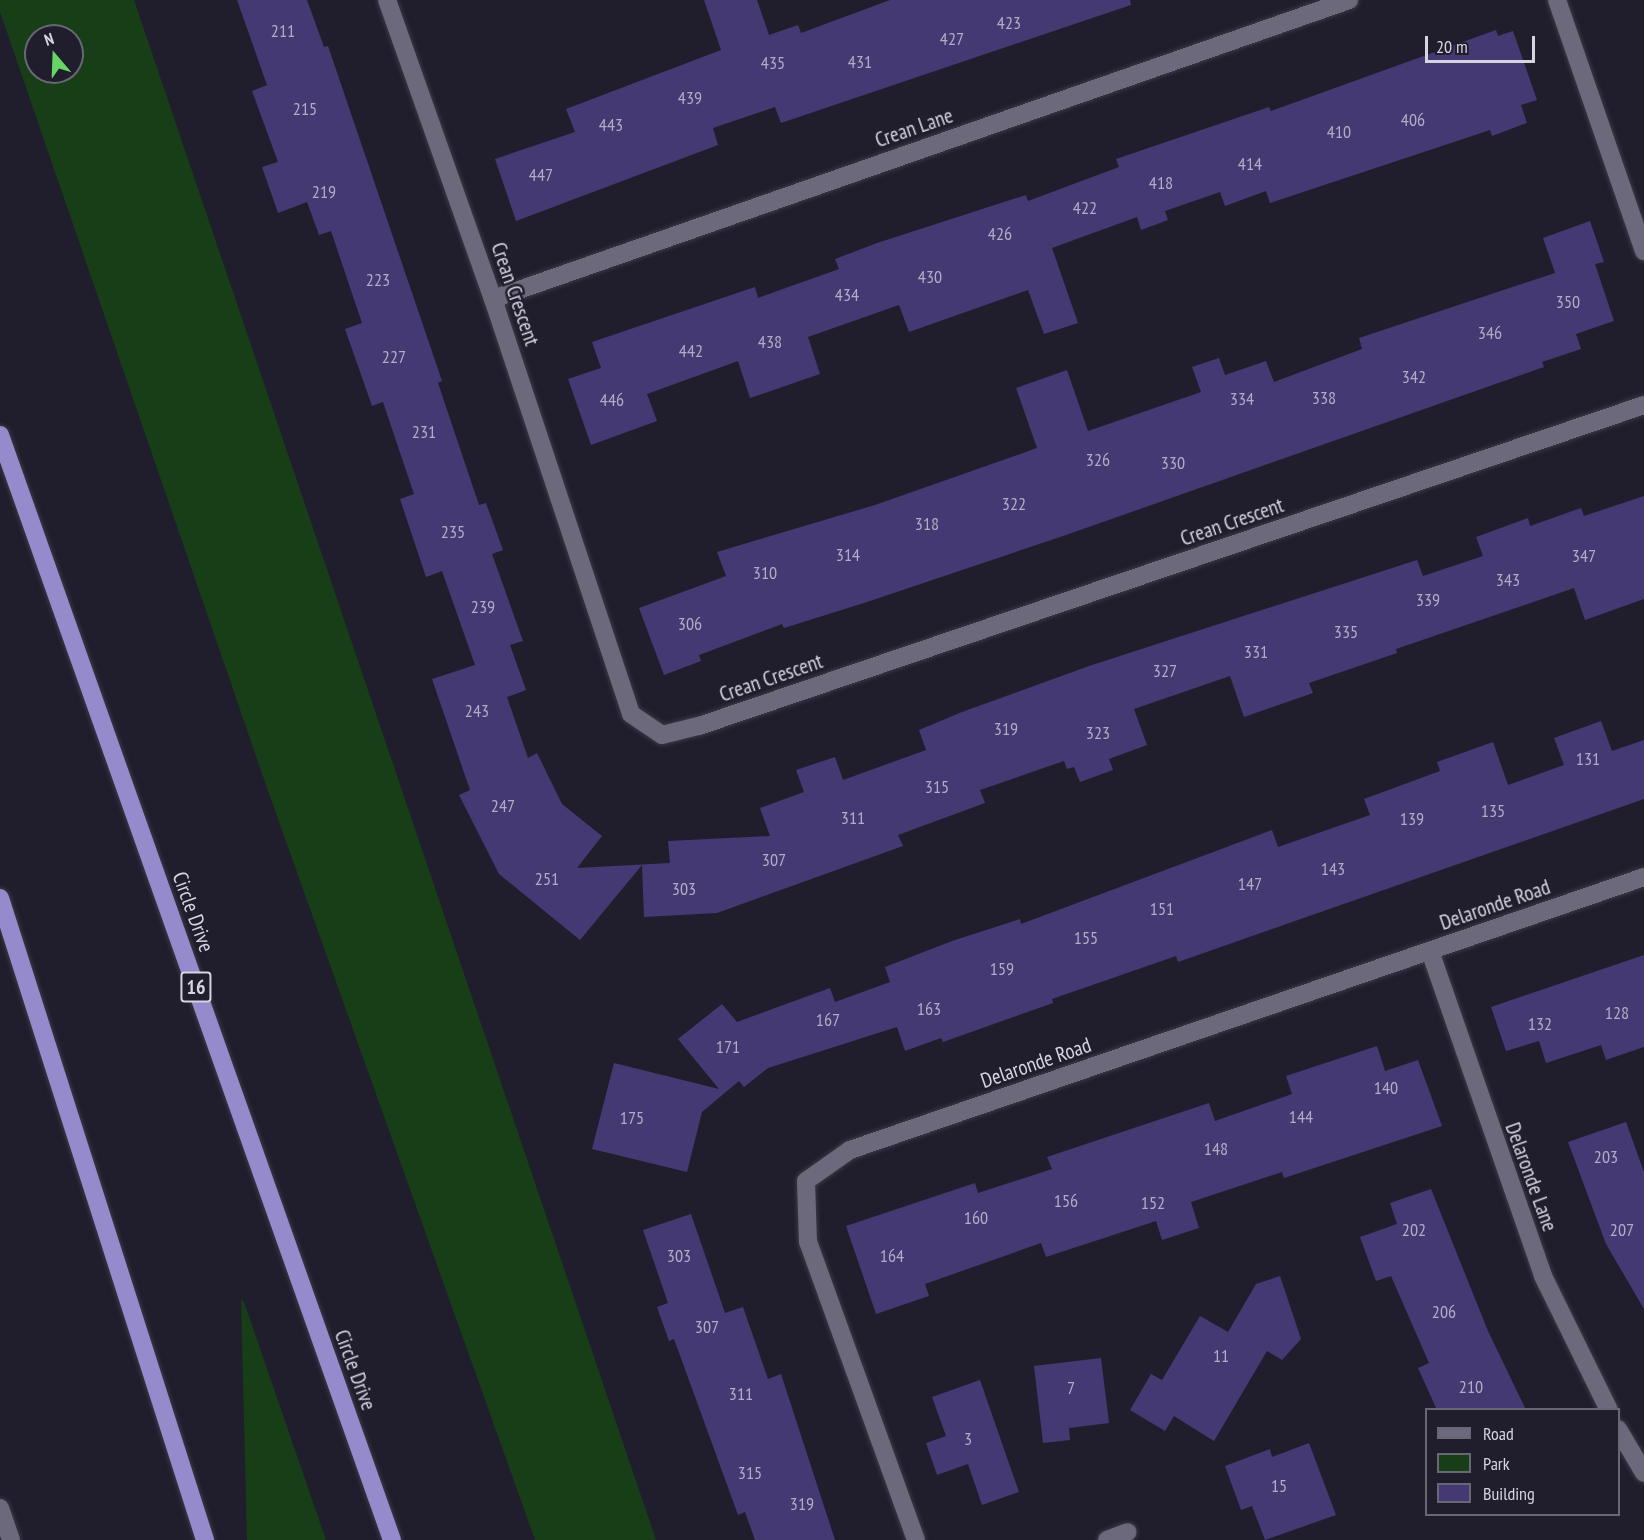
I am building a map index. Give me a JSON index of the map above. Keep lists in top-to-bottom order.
{
  "streets": {
    "highway": ["Circle Drive", "16"],
    "street": [
      "Crean Lane",
      "Crean Crescent",
      "Delaronde Road",
      "Delaronde Lane"
    ]
  },
  "crossings": [
    ["Crean Lane", "Crean Crescent"],
    ["Delaronde Road", "Delaronde Lane"]
  ],
  "house_numbers": [
    "423",
    "211",
    "427",
    "431",
    "435",
    "439",
    "215",
    "406",
    "443",
    "410",
    "414",
    "447",
    "418",
    "219",
    "422",
    "426",
    "430",
    "223",
    "434",
    "350",
    "346",
    "438",
    "442",
    "227",
    "342",
    "338",
    "334",
    "446",
    "231",
    "326",
    "330",
    "322",
    "318",
    "235",
    "314",
    "347",
    "310",
    "343",
    "339",
    "239",
    "306",
    "335",
    "331",
    "327",
    "243",
    "319",
    "323",
    "131",
    "315",
    "247",
    "135",
    "311",
    "139",
    "307",
    "143",
    "251",
    "147",
    "303",
    "151",
    "155",
    "159",
    "163",
    "128",
    "167",
    "132",
    "171",
    "140",
    "144",
    "175",
    "148",
    "203",
    "156",
    "152",
    "160",
    "202",
    "207",
    "303",
    "164",
    "206",
    "307",
    "11",
    "210",
    "7",
    "311",
    "3",
    "315",
    "15",
    "319"
  ],
  "legend": ["Road", "Park", "Building"],
  "scale_bar": "20 m",
  "north": "top"
}
